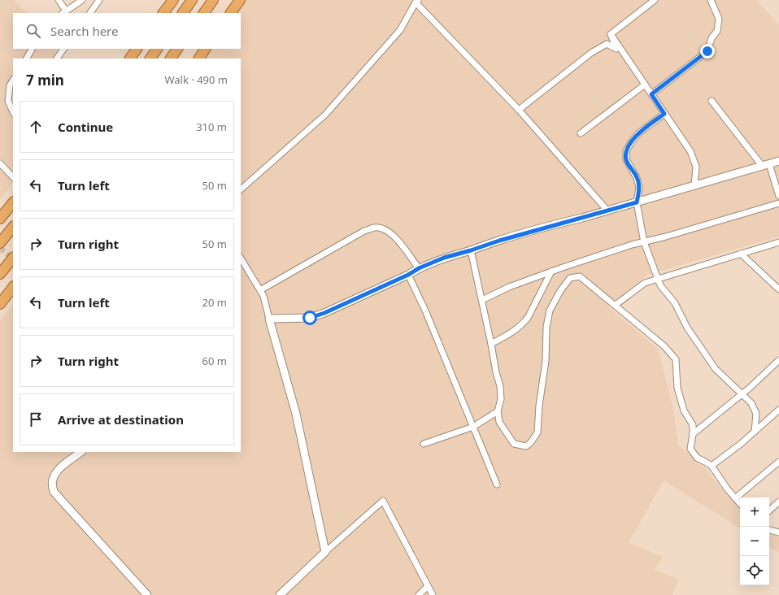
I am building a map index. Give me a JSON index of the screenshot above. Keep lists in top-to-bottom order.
{
  "page": {
    "search": "Search here",
    "heading": ["7 min", "Walk · 490 m"],
    "list": [
      ["Continue", "310 m"],
      ["Turn left", "50 m"],
      ["Turn right", "50 m"],
      ["Turn left", "20 m"],
      ["Turn right", "60 m"],
      "Arrive at destination"
    ],
    "map_buttons": ["+", "−"]
  }
}
